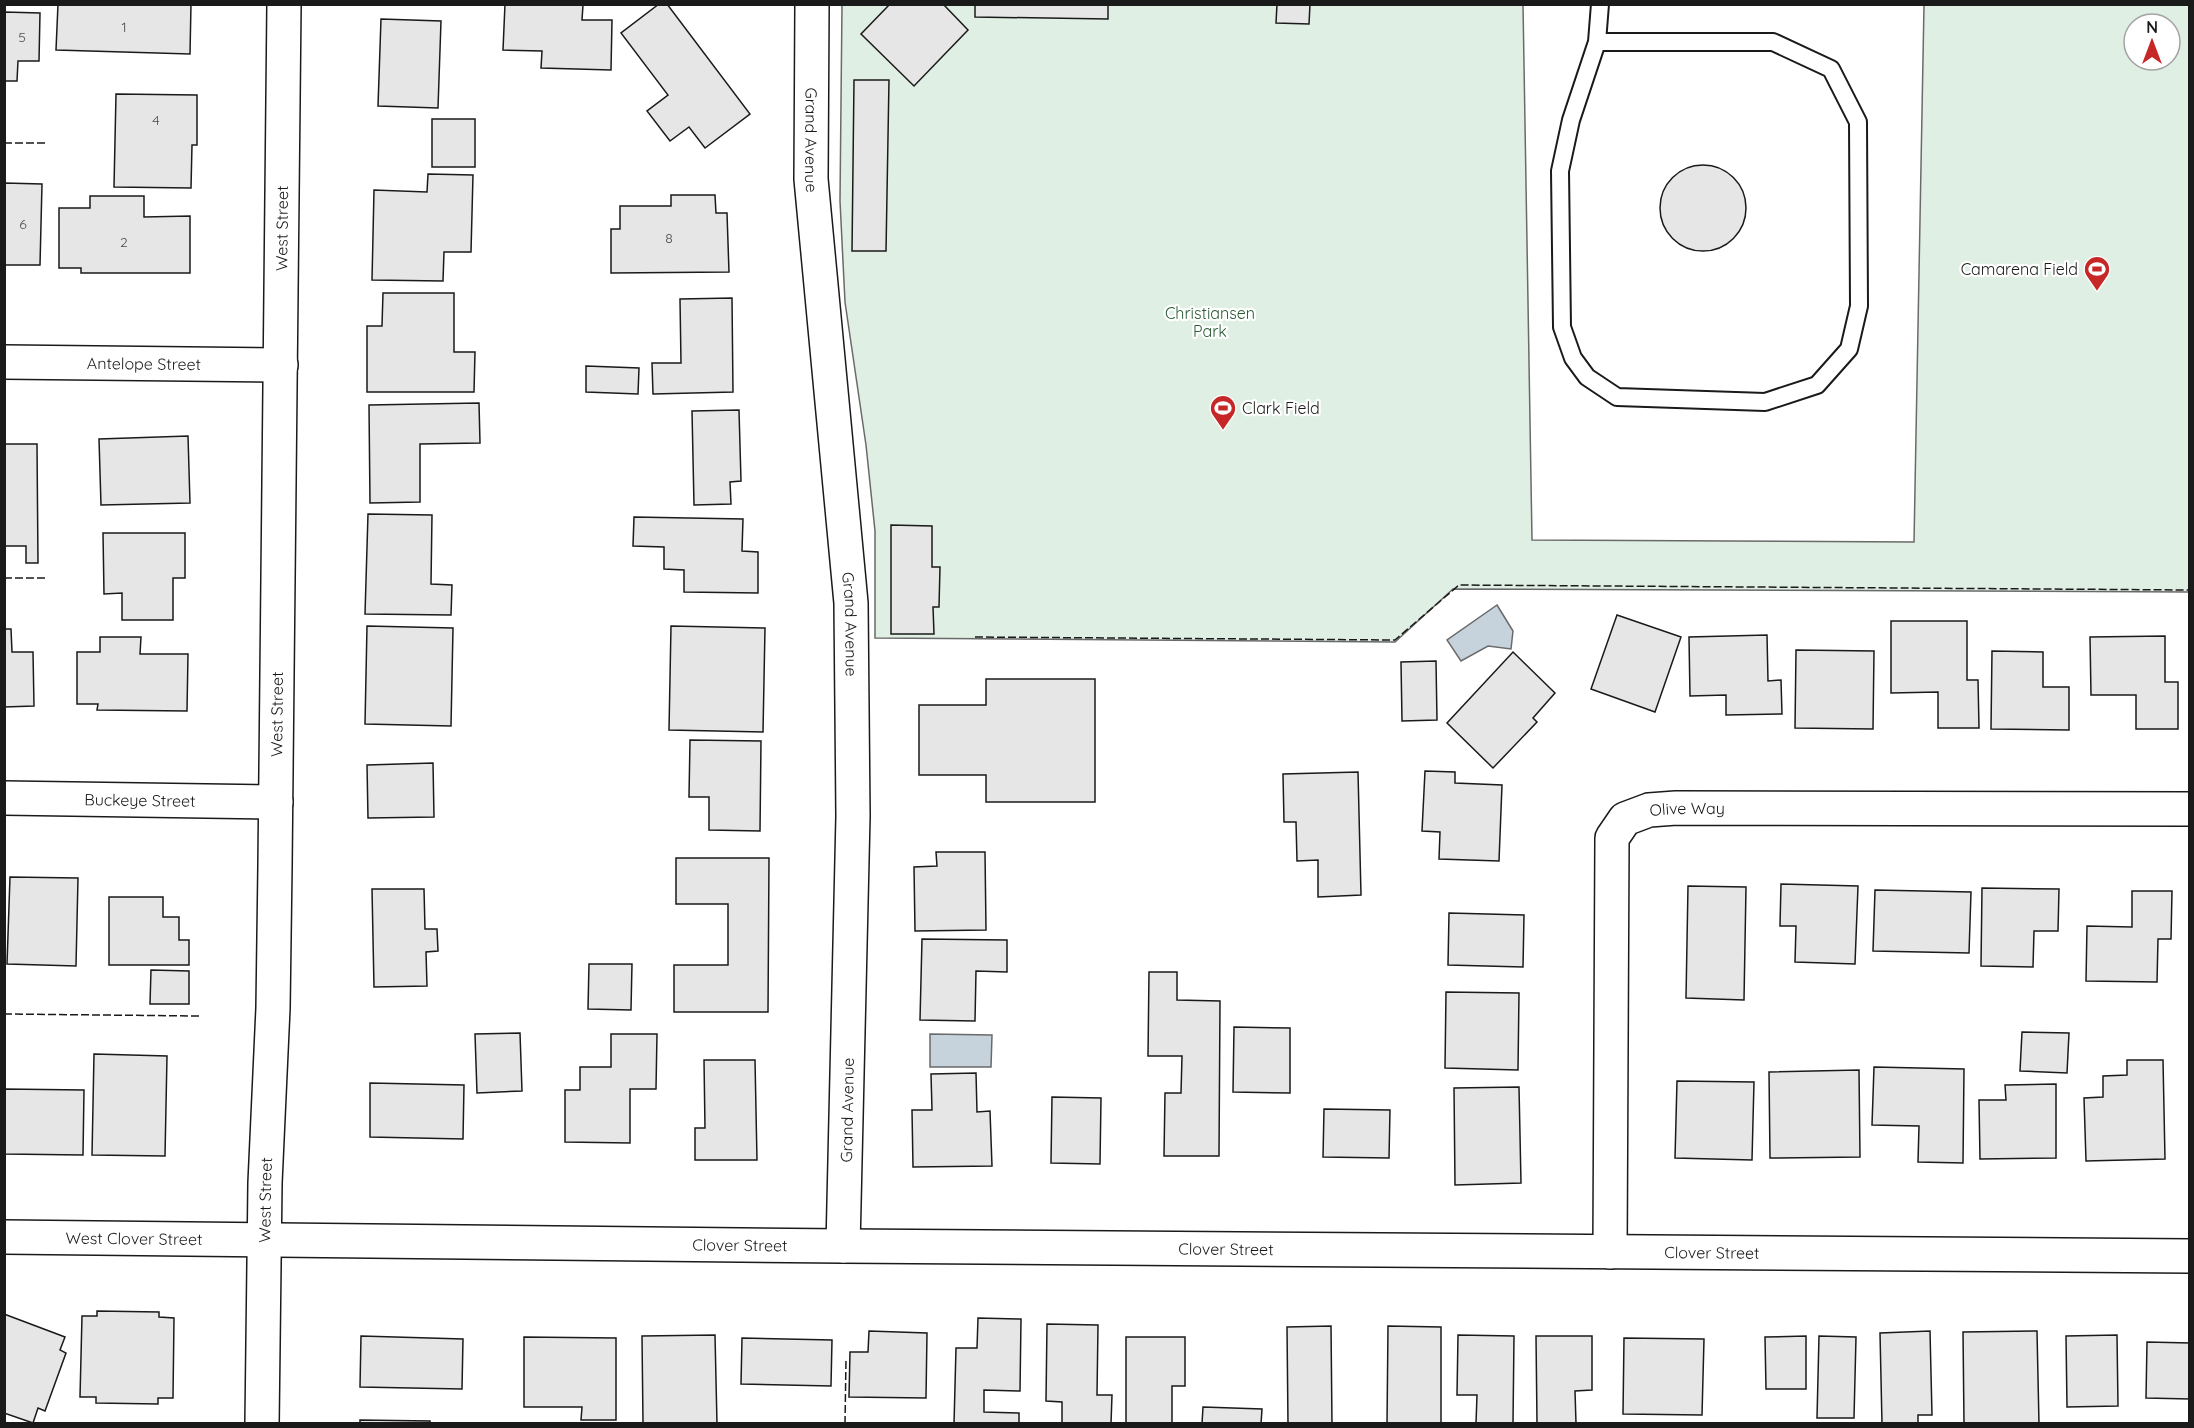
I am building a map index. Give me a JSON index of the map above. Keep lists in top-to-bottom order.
{
  "streets": {
    "street": [
      "Grand Avenue",
      "West Street",
      "Antelope Street",
      "Buckeye Street",
      "Olive Way",
      "West Clover Street",
      "Clover Street"
    ]
  },
  "crossings": [
    ["Grand Avenue", "Clover Street"],
    ["West Street", "Antelope Street"],
    ["West Street", "Buckeye Street"],
    ["West Street", "West Clover Street"],
    ["West Street", "Clover Street"],
    ["Olive Way", "Clover Street"],
    ["West Clover Street", "Clover Street"]
  ],
  "parks": ["Christiansen Park"],
  "places": {
    "sports": ["Camarena Field", "Clark Field"]
  },
  "house_numbers": [
    "1",
    "5",
    "4",
    "6",
    "8",
    "2"
  ],
  "north": "top"
}
